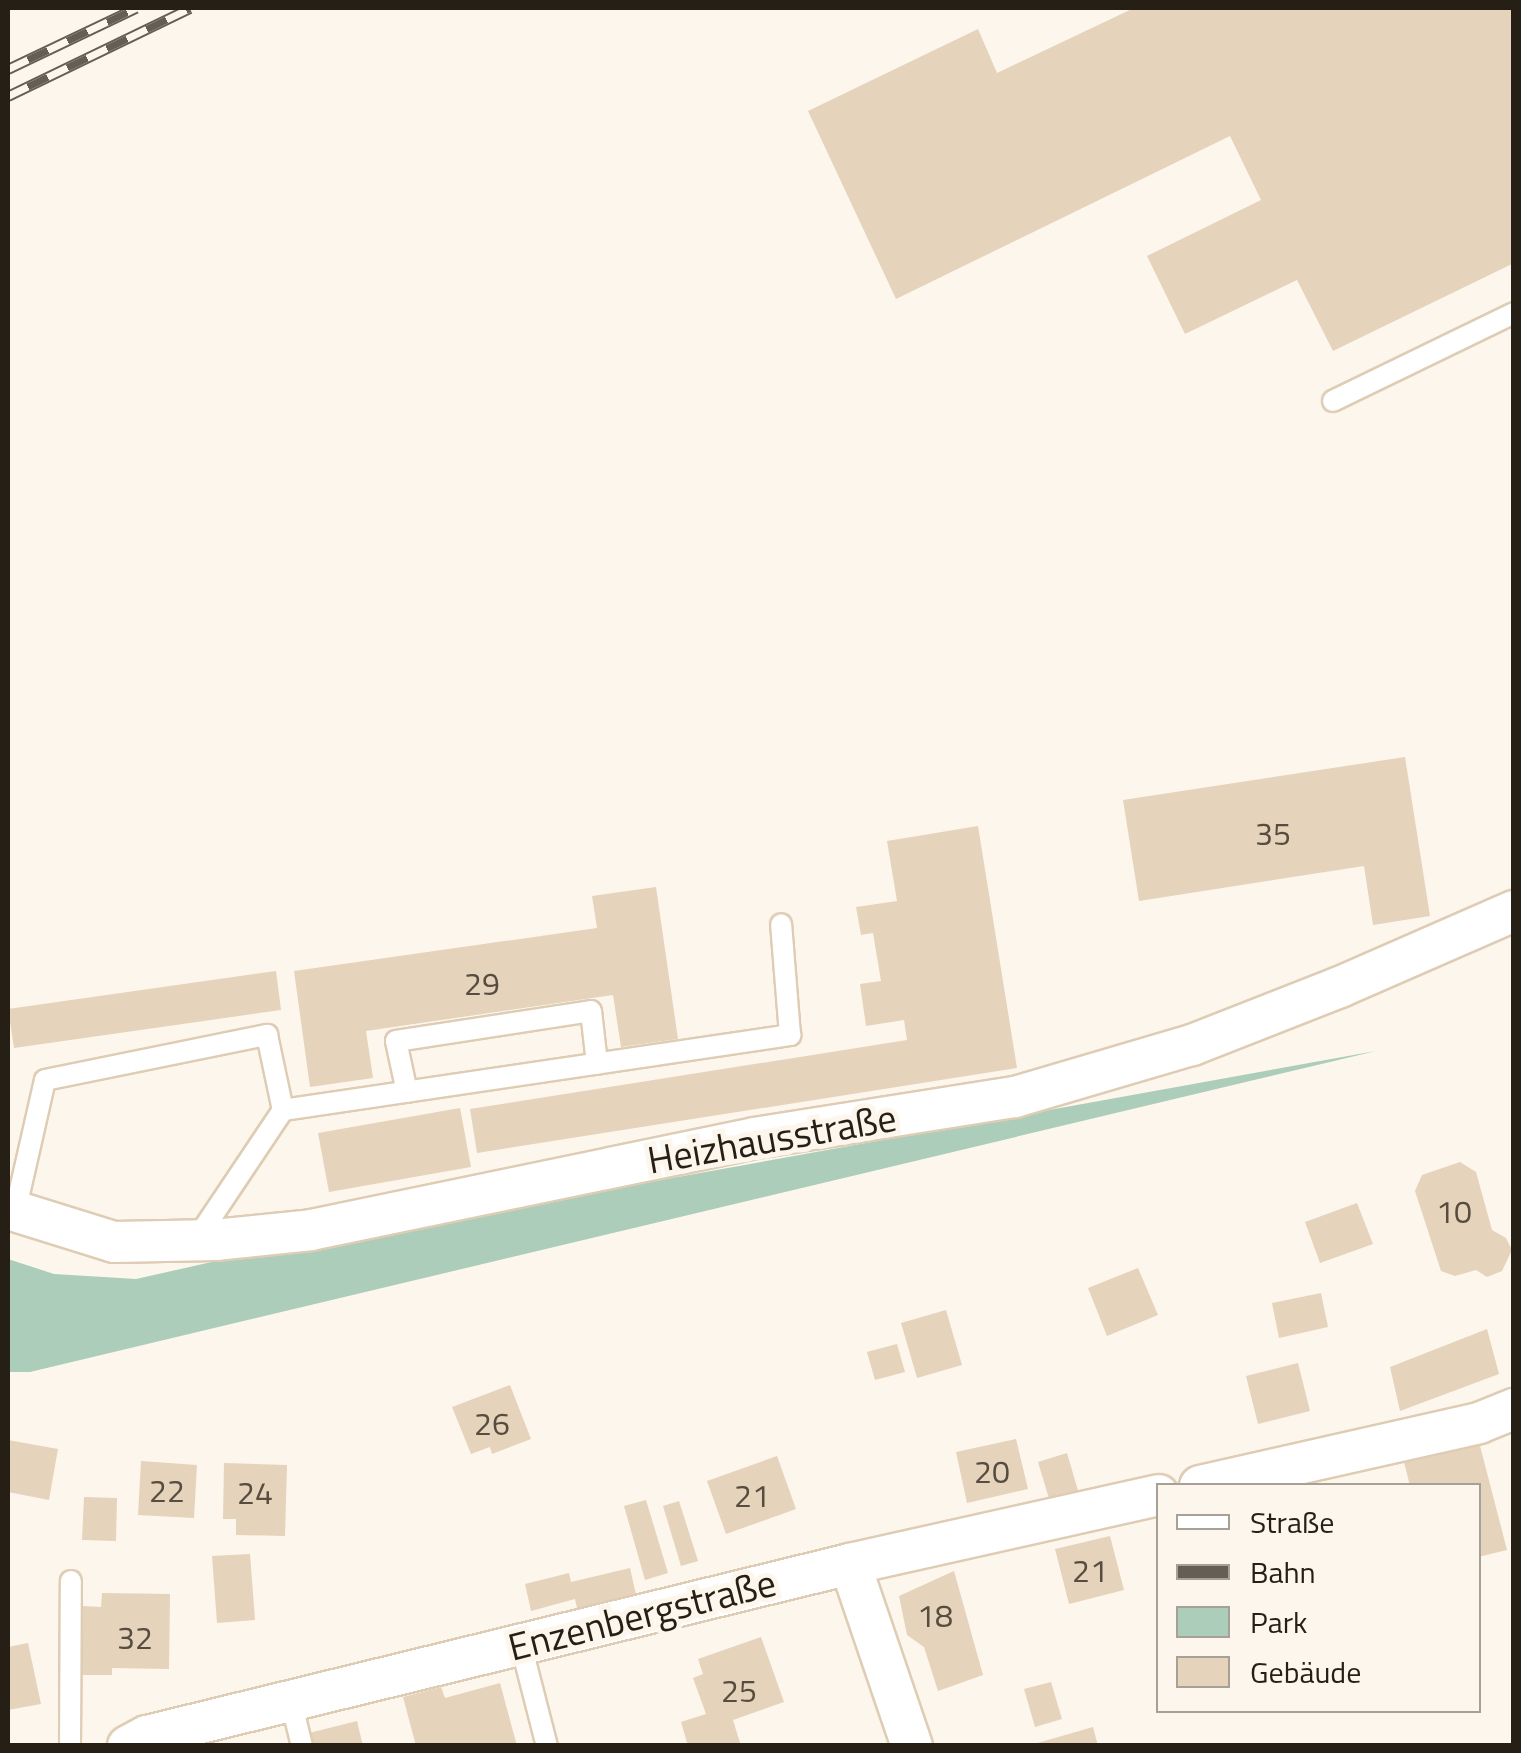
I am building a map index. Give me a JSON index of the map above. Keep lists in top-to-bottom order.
{
  "streets": {
    "street": ["Heizhausstraße", "Enzenbergstraße"]
  },
  "house_numbers": [
    "35",
    "29",
    "10",
    "26",
    "20",
    "22",
    "24",
    "21",
    "21",
    "18",
    "32",
    "25"
  ],
  "legend": [
    "Straße",
    "Bahn",
    "Park",
    "Gebäude"
  ]
}
